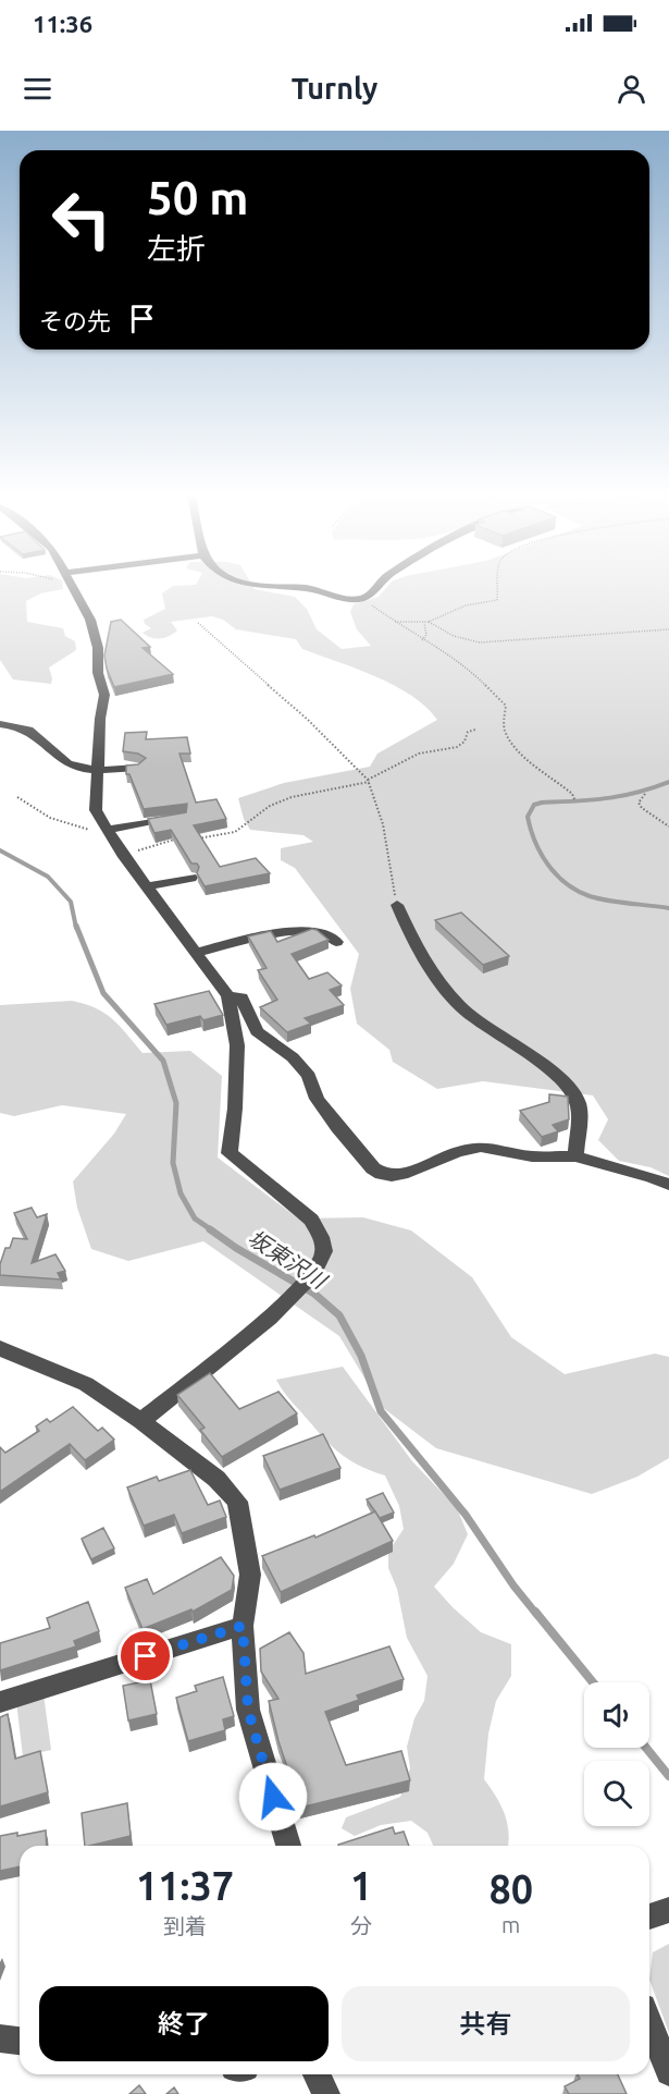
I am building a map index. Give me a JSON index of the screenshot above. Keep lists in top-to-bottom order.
{
  "water": ["坂東沢川"],
  "page": {
    "status": "11:36",
    "header": "Turnly",
    "turn": ["50 m", "左折"],
    "then": "その先",
    "eta": [
      "11:37",
      "到着",
      "1",
      "分",
      "80",
      "m"
    ],
    "buttons": ["終了", "共有"]
  }
}
